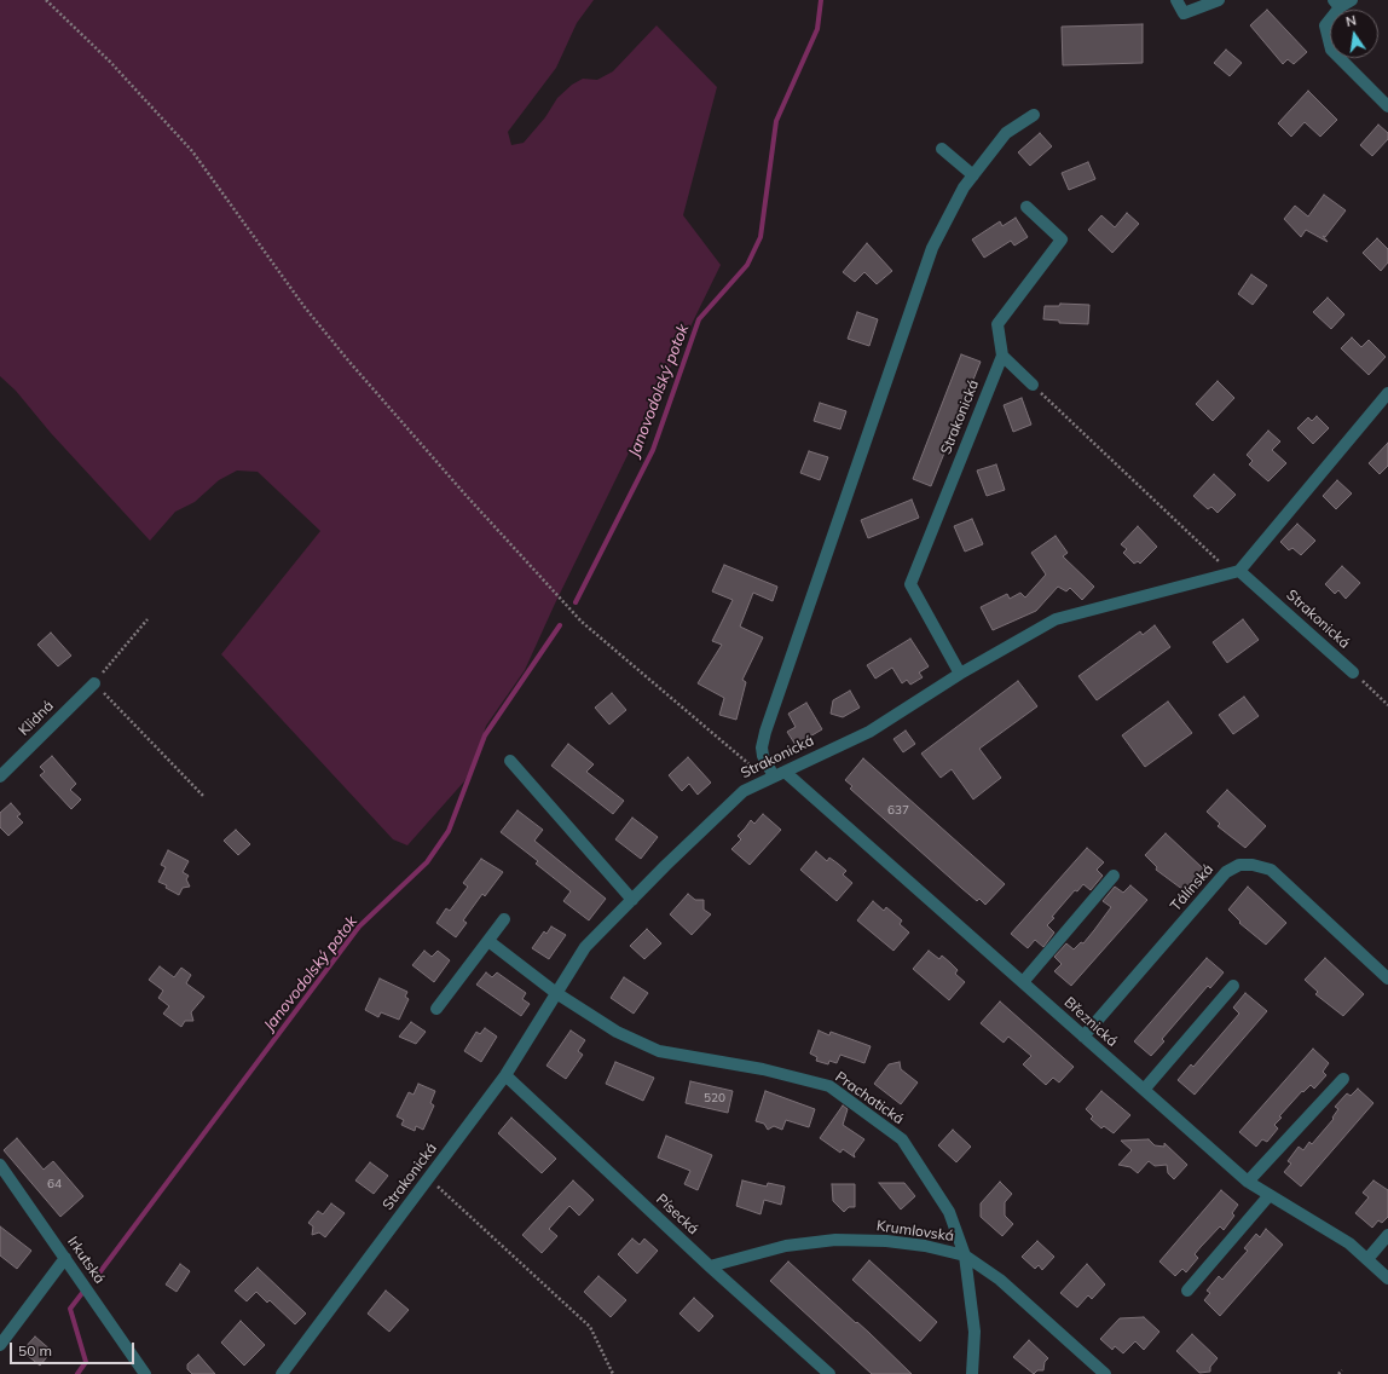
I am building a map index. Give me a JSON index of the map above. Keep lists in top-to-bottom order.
{
  "streets": {
    "street": [
      "Strakonická",
      "Klidná",
      "Tálínská",
      "Březnická",
      "Prachatická",
      "Písecká",
      "Krumlovská",
      "Irkutská"
    ]
  },
  "crossings": [
    ["Strakonická", "Březnická"],
    ["Strakonická", "Prachatická"],
    ["Strakonická", "Písecká"],
    ["Tálínská", "Březnická"],
    ["Prachatická", "Krumlovská"],
    ["Písecká", "Krumlovská"]
  ],
  "water": ["Janovodolský potok"],
  "house_numbers": ["637", "520", "64"],
  "scale_bar": "50 m",
  "north": "top"
}
